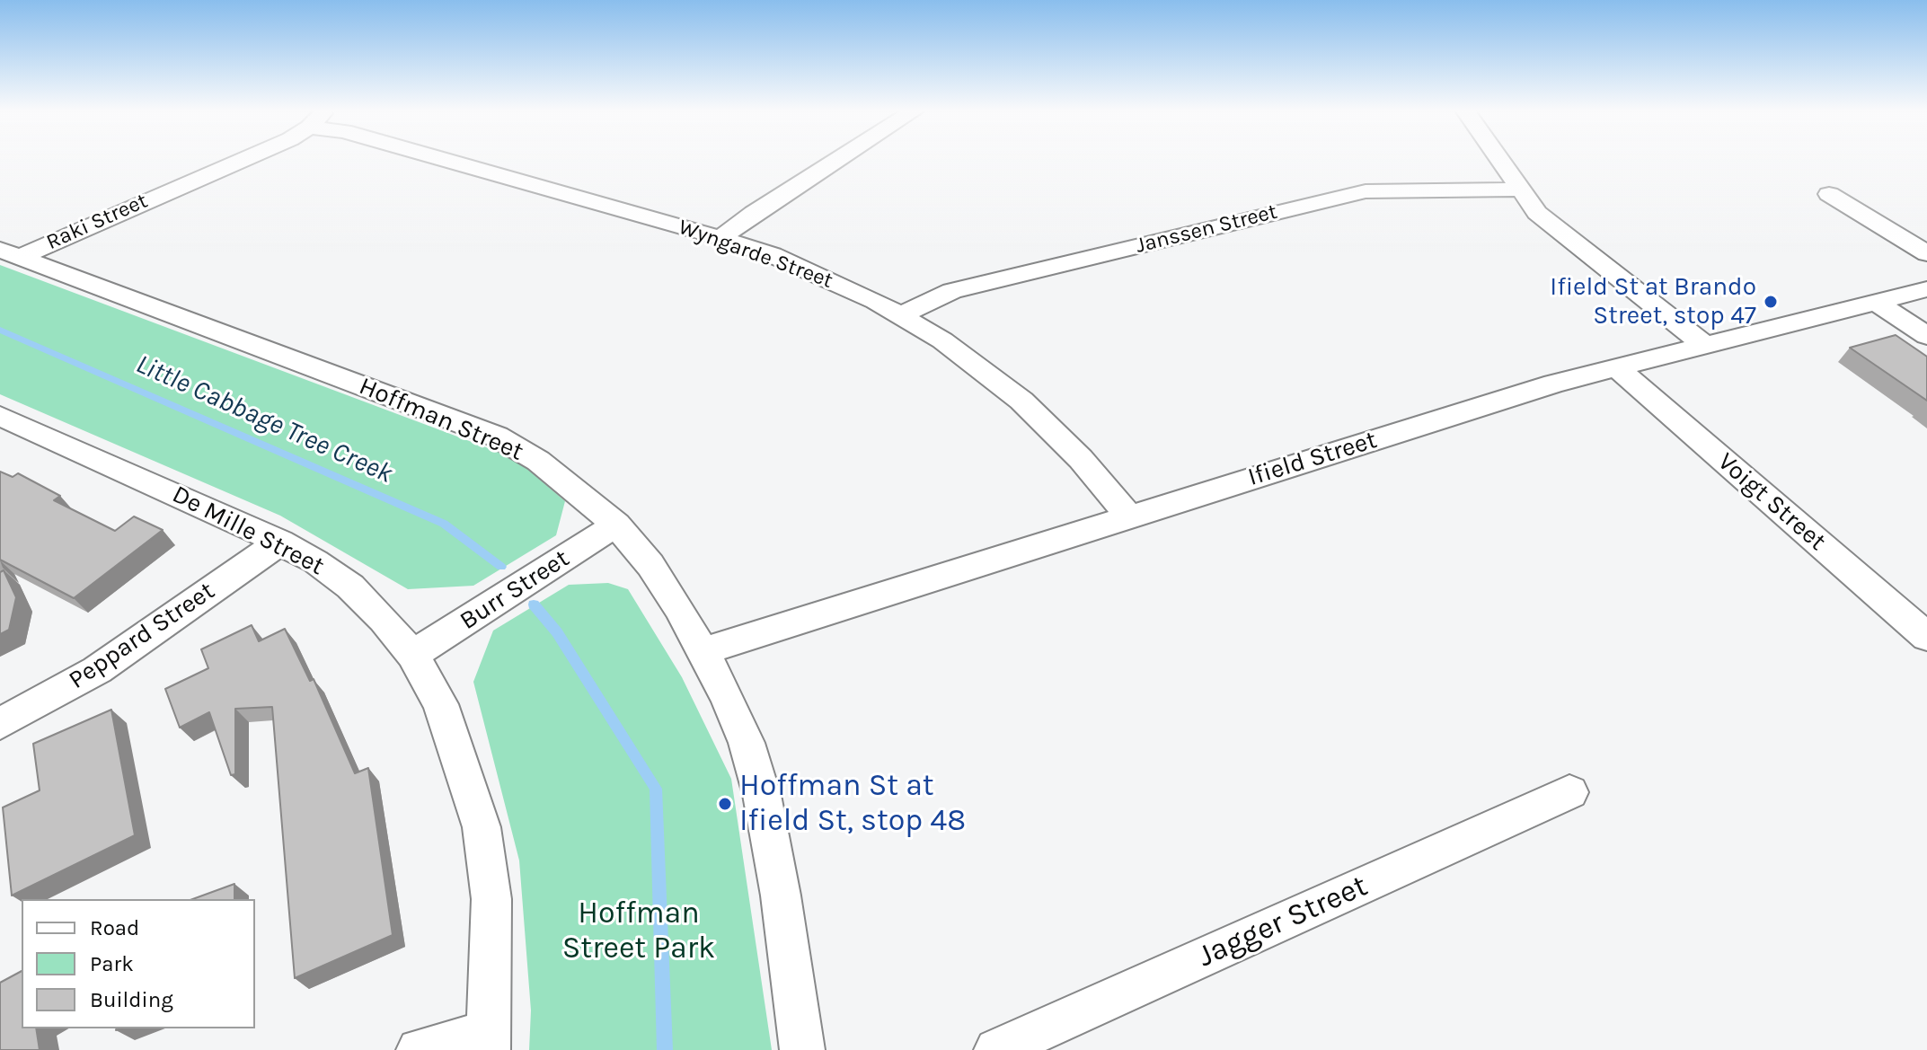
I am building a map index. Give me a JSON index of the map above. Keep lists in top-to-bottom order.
{
  "streets": {
    "street": [
      "Raki Street",
      "Janssen Street",
      "Wyngarde Street",
      "Hoffman Street",
      "Ifield Street",
      "Voigt Street",
      "De Mille Street",
      "Burr Street",
      "Peppard Street",
      "Jagger Street"
    ]
  },
  "crossings": [
    ["Raki Street", "Hoffman Street"],
    ["Janssen Street", "Wyngarde Street"],
    ["Wyngarde Street", "Ifield Street"],
    ["Hoffman Street", "Ifield Street"],
    ["Hoffman Street", "Burr Street"],
    ["Ifield Street", "Voigt Street"],
    ["De Mille Street", "Burr Street"],
    ["De Mille Street", "Peppard Street"]
  ],
  "water": ["Little Cabbage Tree Creek"],
  "parks": ["Hoffman Street Park"],
  "places": ["Ifield St at Brando Street, stop 47", "Hoffman St at Ifield St, stop 48"],
  "legend": ["Road", "Park", "Building"]
}
